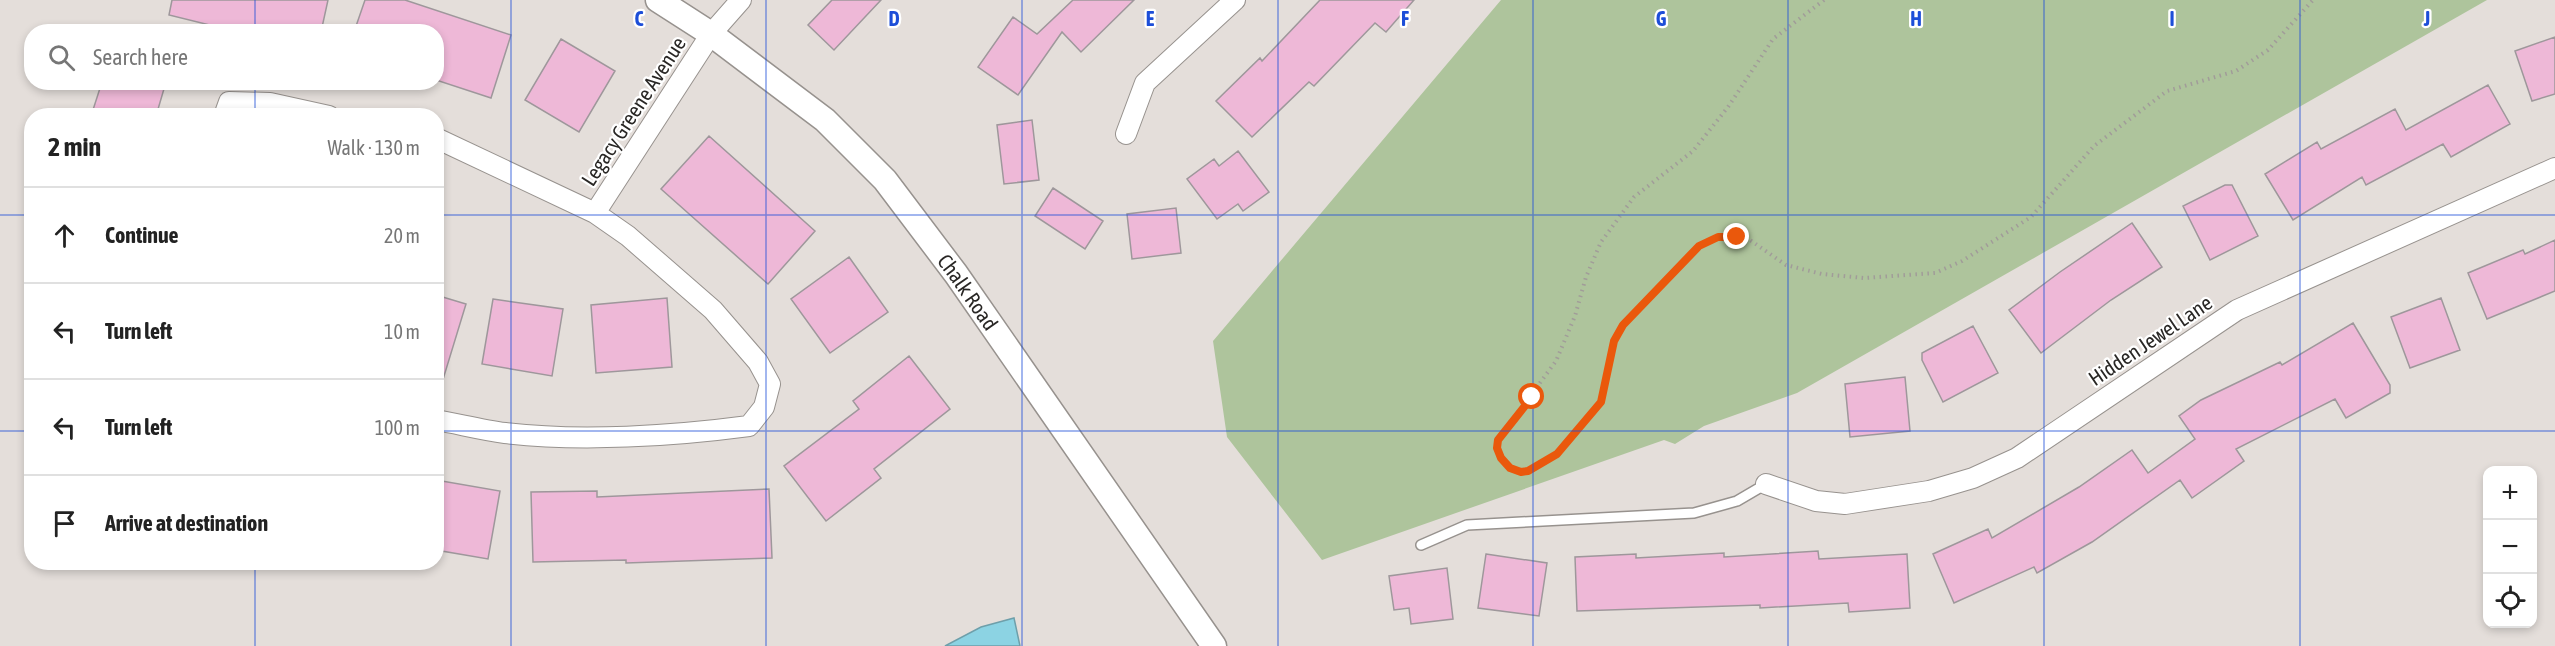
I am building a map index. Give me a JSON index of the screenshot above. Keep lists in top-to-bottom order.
{
  "streets": {
    "street": ["Legacy Greene Avenue", "Chalk Road", "Hidden Jewel Lane"]
  },
  "crossings": [
    ["Legacy Greene Avenue", "Chalk Road"]
  ],
  "page": {
    "search": "Search here",
    "heading": ["2 min", "Walk · 130 m"],
    "list": [
      ["Continue", "20 m"],
      ["Turn left", "10 m"],
      ["Turn left", "100 m"],
      "Arrive at destination"
    ],
    "map_buttons": ["+", "−"]
  },
  "grid": {
    "columns": [
      "C",
      "D",
      "E",
      "F",
      "G",
      "H",
      "I",
      "J"
    ]
  }
}
